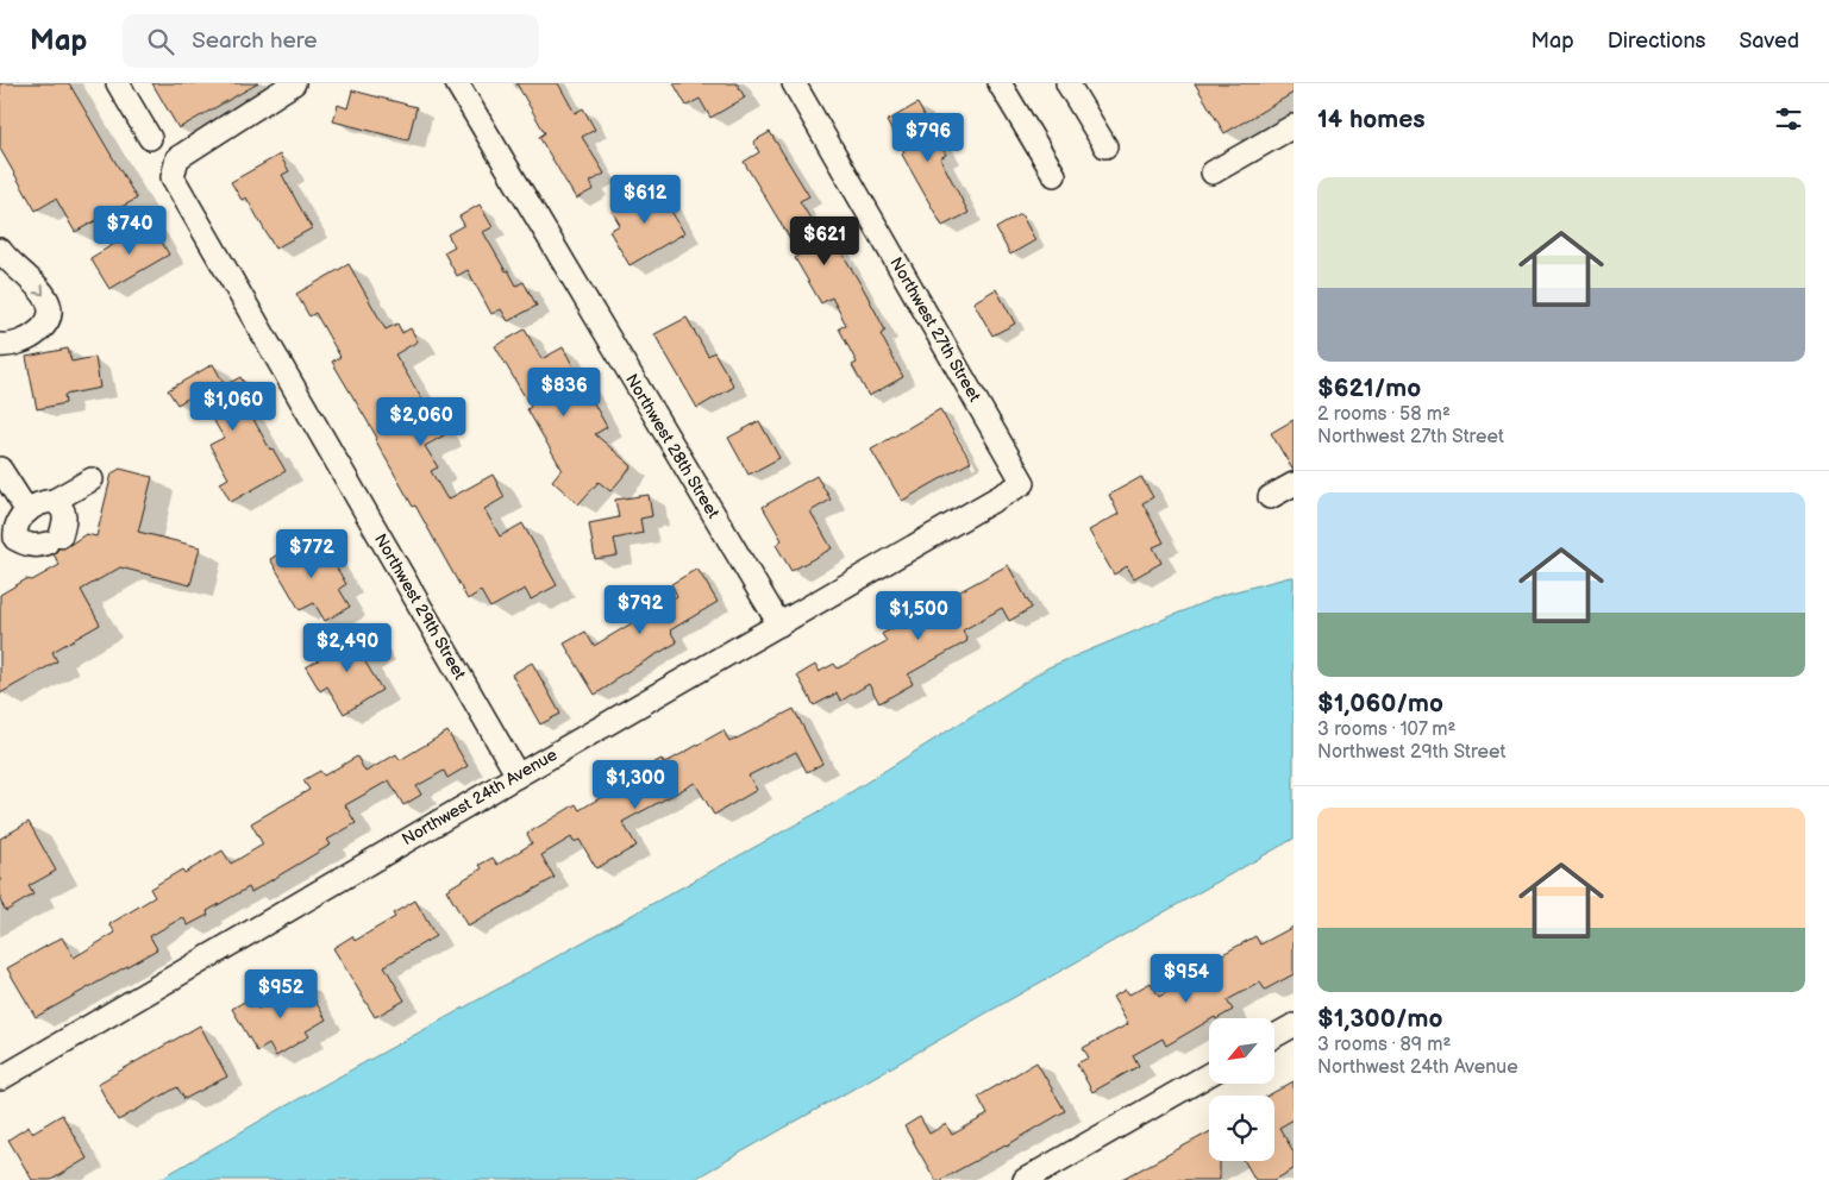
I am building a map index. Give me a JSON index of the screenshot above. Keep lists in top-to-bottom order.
{
  "streets": {
    "street": [
      "Northwest 27th Street",
      "Northwest 28th Street",
      "Northwest 29th Street",
      "Northwest 24th Avenue"
    ]
  },
  "crossings": [
    ["Northwest 27th Street", "Northwest 24th Avenue"],
    ["Northwest 28th Street", "Northwest 24th Avenue"],
    ["Northwest 29th Street", "Northwest 24th Avenue"]
  ],
  "north": "bottom left",
  "page": {
    "header": "Map",
    "search": "Search here",
    "nav": ["Map", "Directions", "Saved"],
    "heading": "14 homes",
    "price": [
      "$796",
      "$612",
      "$740",
      "$621",
      "$836",
      "$1,060",
      "$2,060",
      "$772",
      "$792",
      "$1,500",
      "$2,490",
      "$1,300",
      "$954",
      "$952"
    ],
    "list": [
      {
        "name": "$621/mo",
        "note": "2 rooms · 58 m² · Northwest 27th Street"
      },
      {
        "name": "$1,060/mo",
        "note": "3 rooms · 107 m² · Northwest 29th Street"
      },
      {
        "name": "$1,300/mo",
        "note": "3 rooms · 89 m² · Northwest 24th Avenue"
      }
    ]
  }
}
